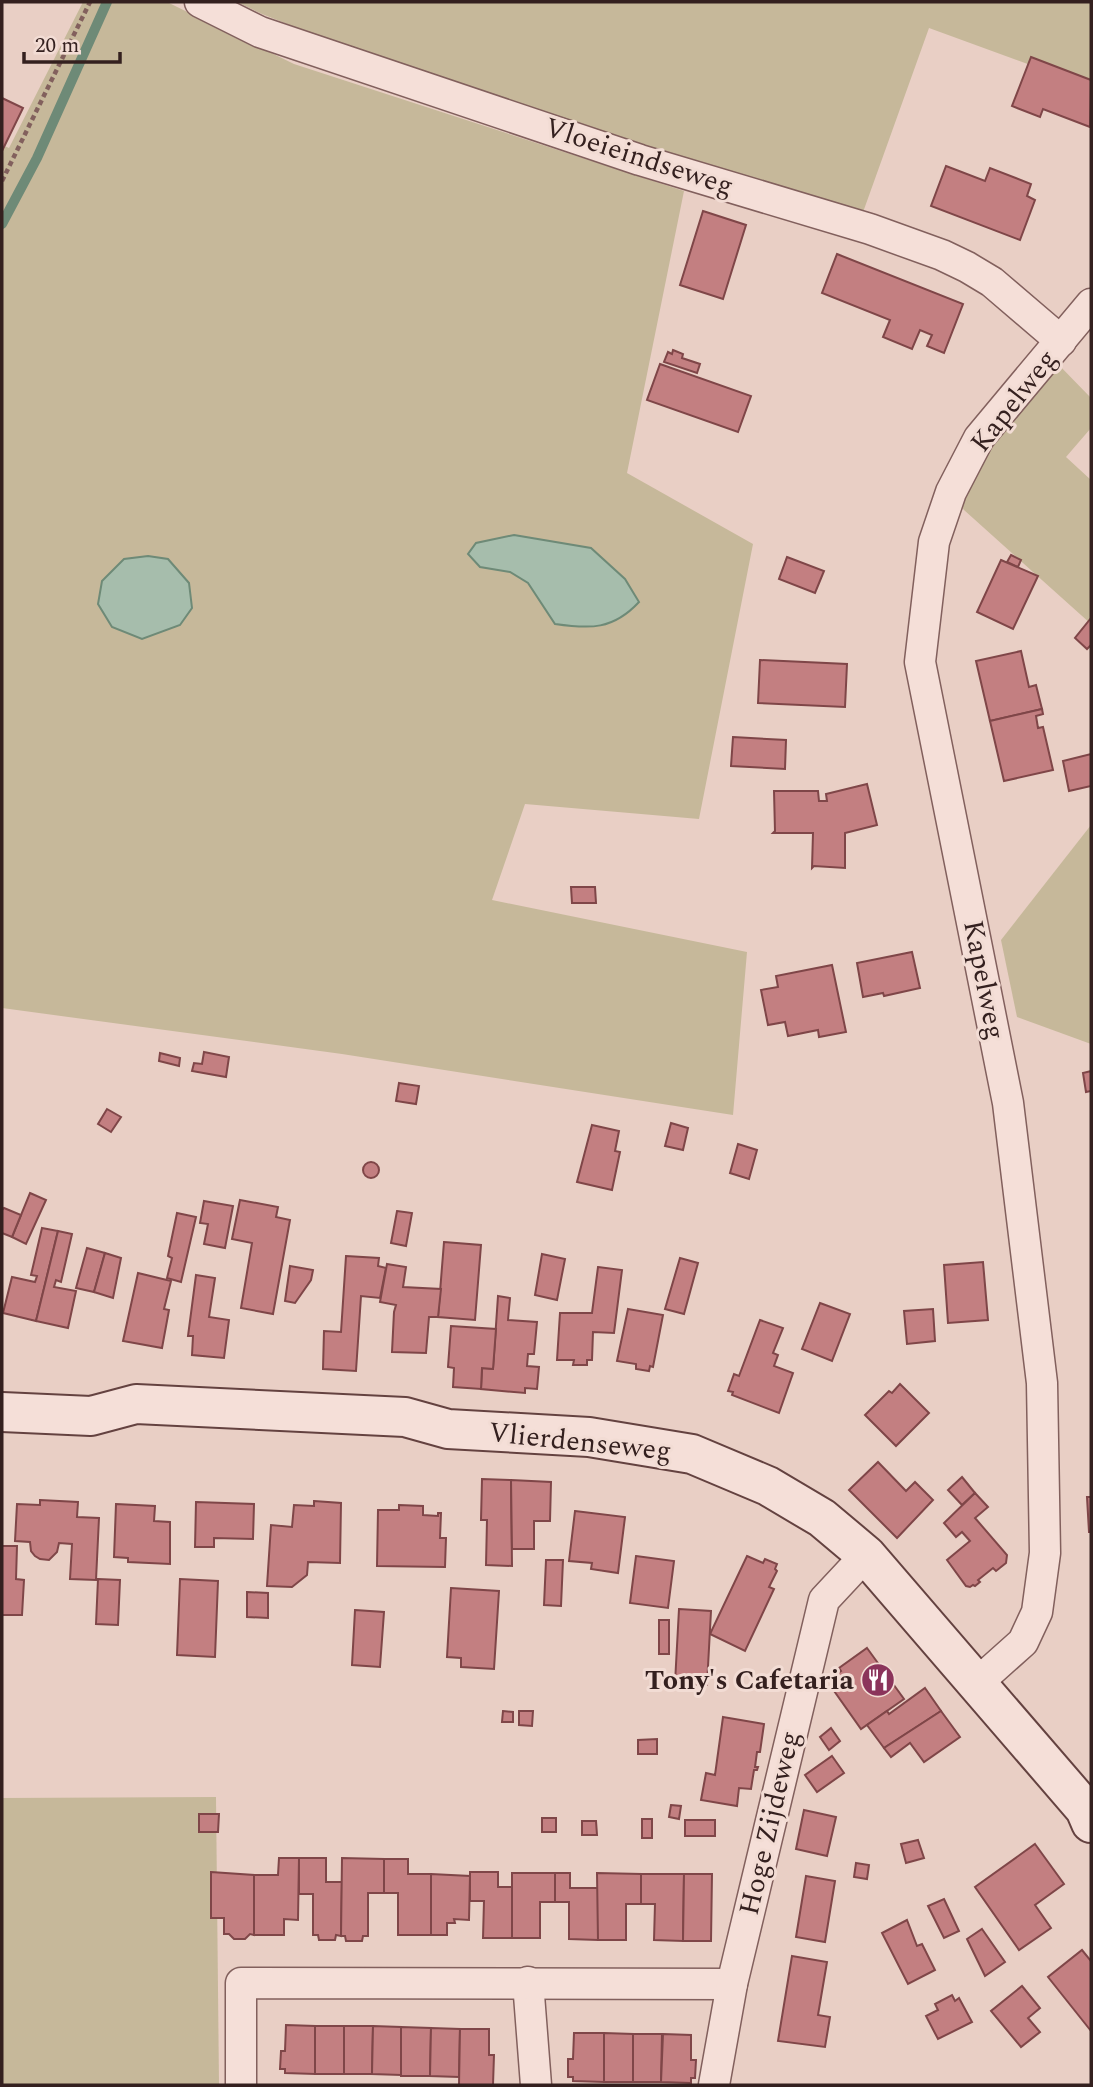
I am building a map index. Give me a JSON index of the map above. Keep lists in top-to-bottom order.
{
  "streets": {
    "street": [
      "Vloeieindseweg",
      "Kapelweg",
      "Vlierdenseweg",
      "Hoge Zijdeweg"
    ]
  },
  "crossings": [
    ["Vloeieindseweg", "Kapelweg"],
    ["Kapelweg", "Vlierdenseweg"],
    ["Vlierdenseweg", "Hoge Zijdeweg"]
  ],
  "places": {
    "restaurant": ["Tony's Cafetaria"]
  },
  "scale_bar": "20 m"
}
